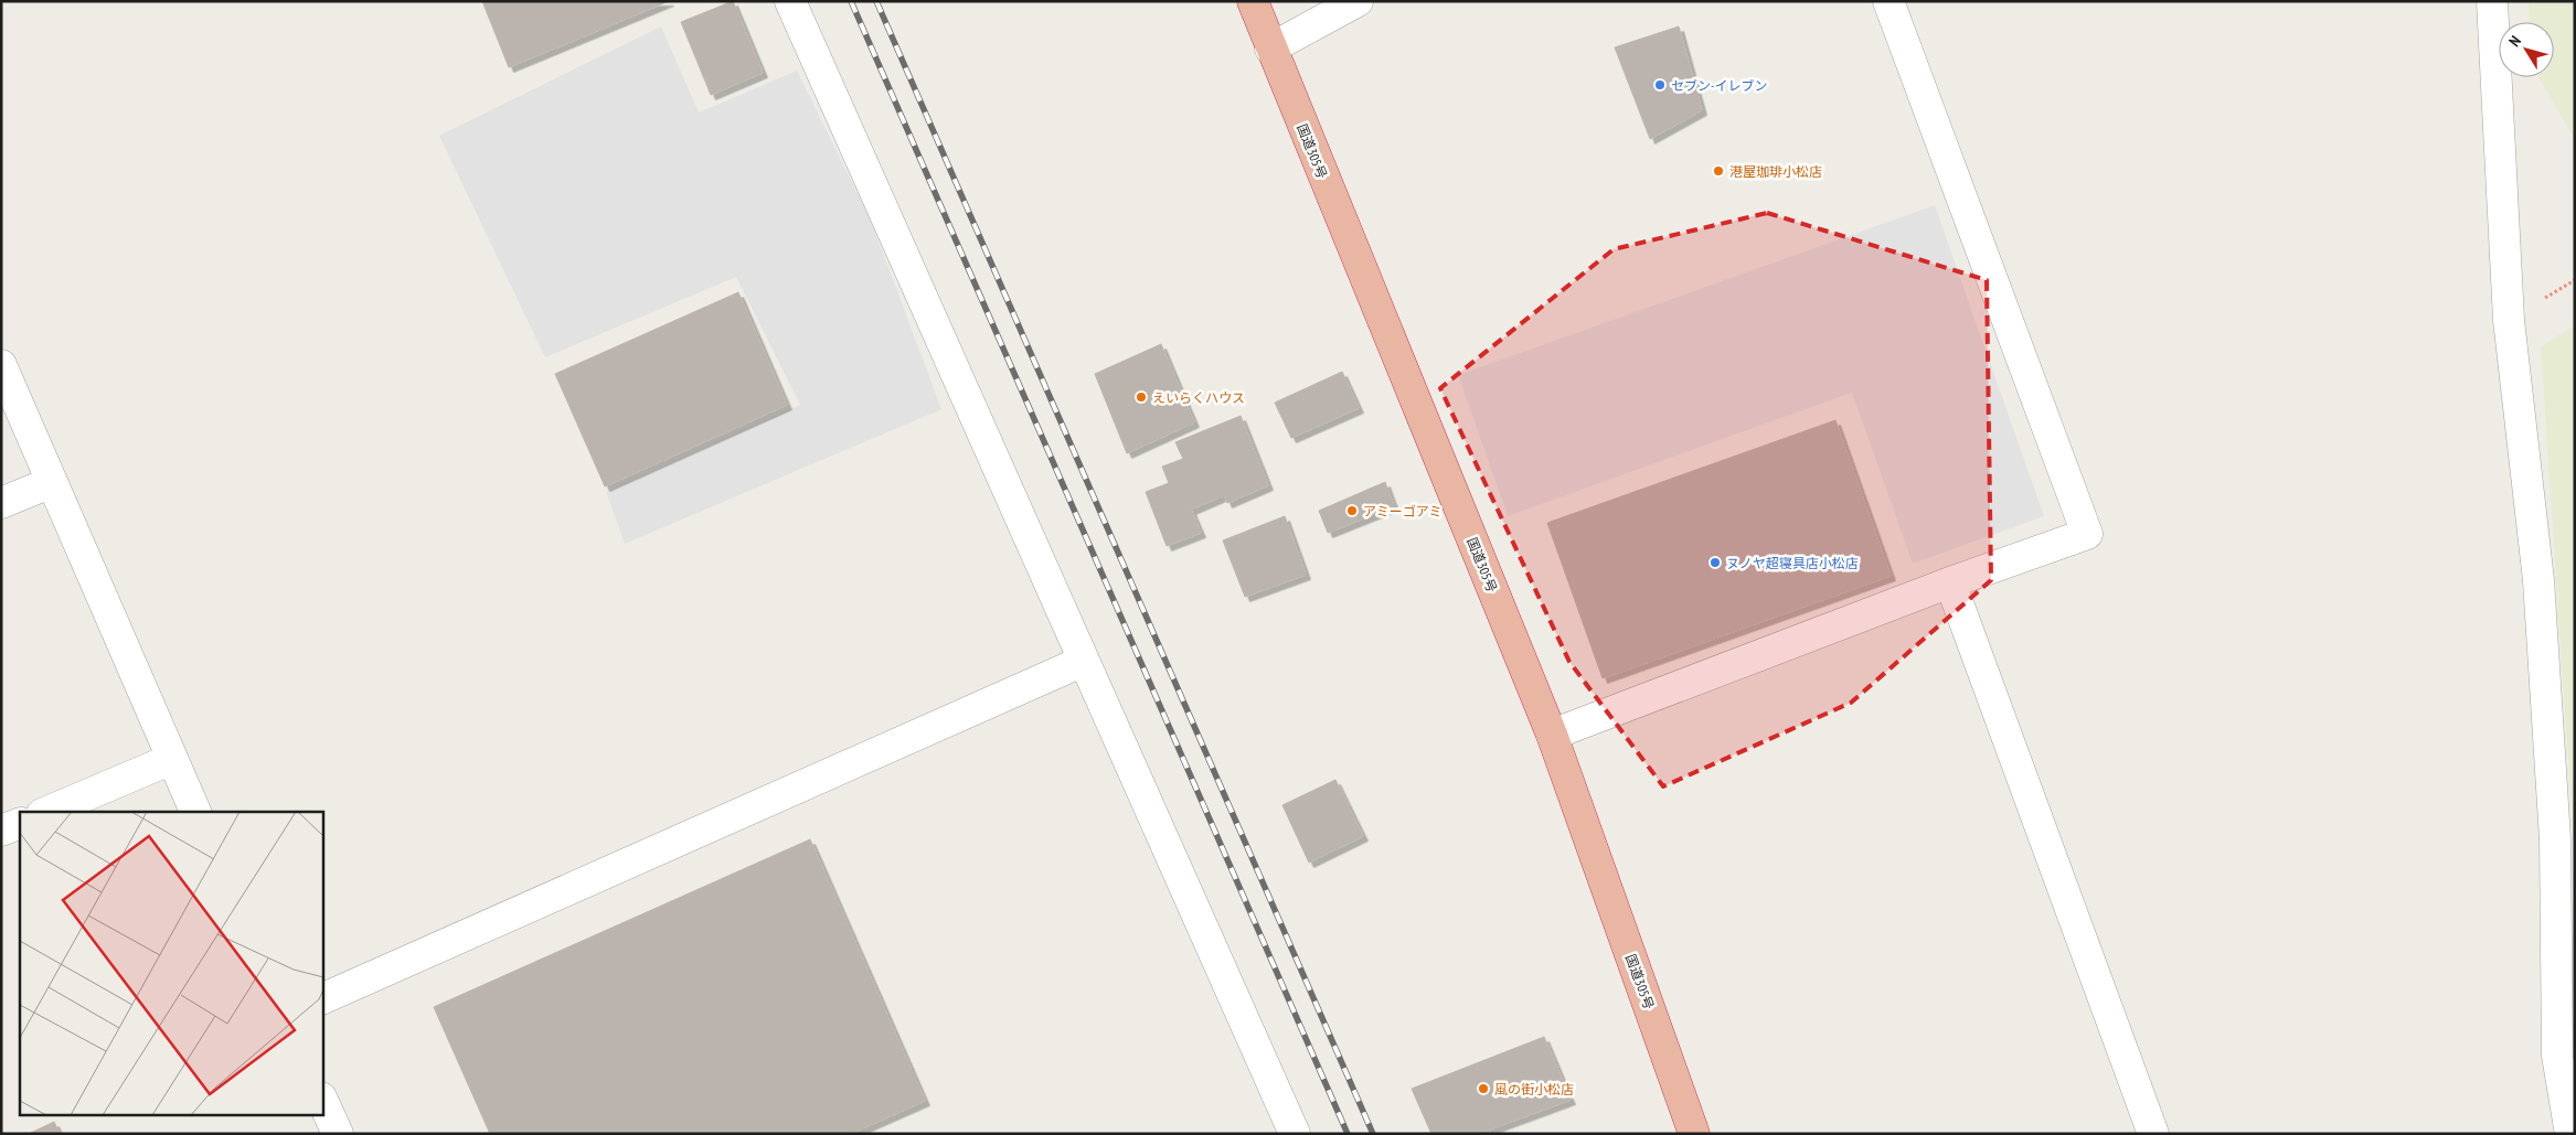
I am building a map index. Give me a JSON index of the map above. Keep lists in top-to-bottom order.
{
  "streets": {
    "highway": ["国道305号"]
  },
  "places": [
    "セブン-イレブン",
    "港屋珈琲小松店",
    "えいらくハウス",
    "アミーゴアミ",
    "ヌノヤ超寝具店小松店",
    "風の街小松店"
  ],
  "north": "top left"
}
